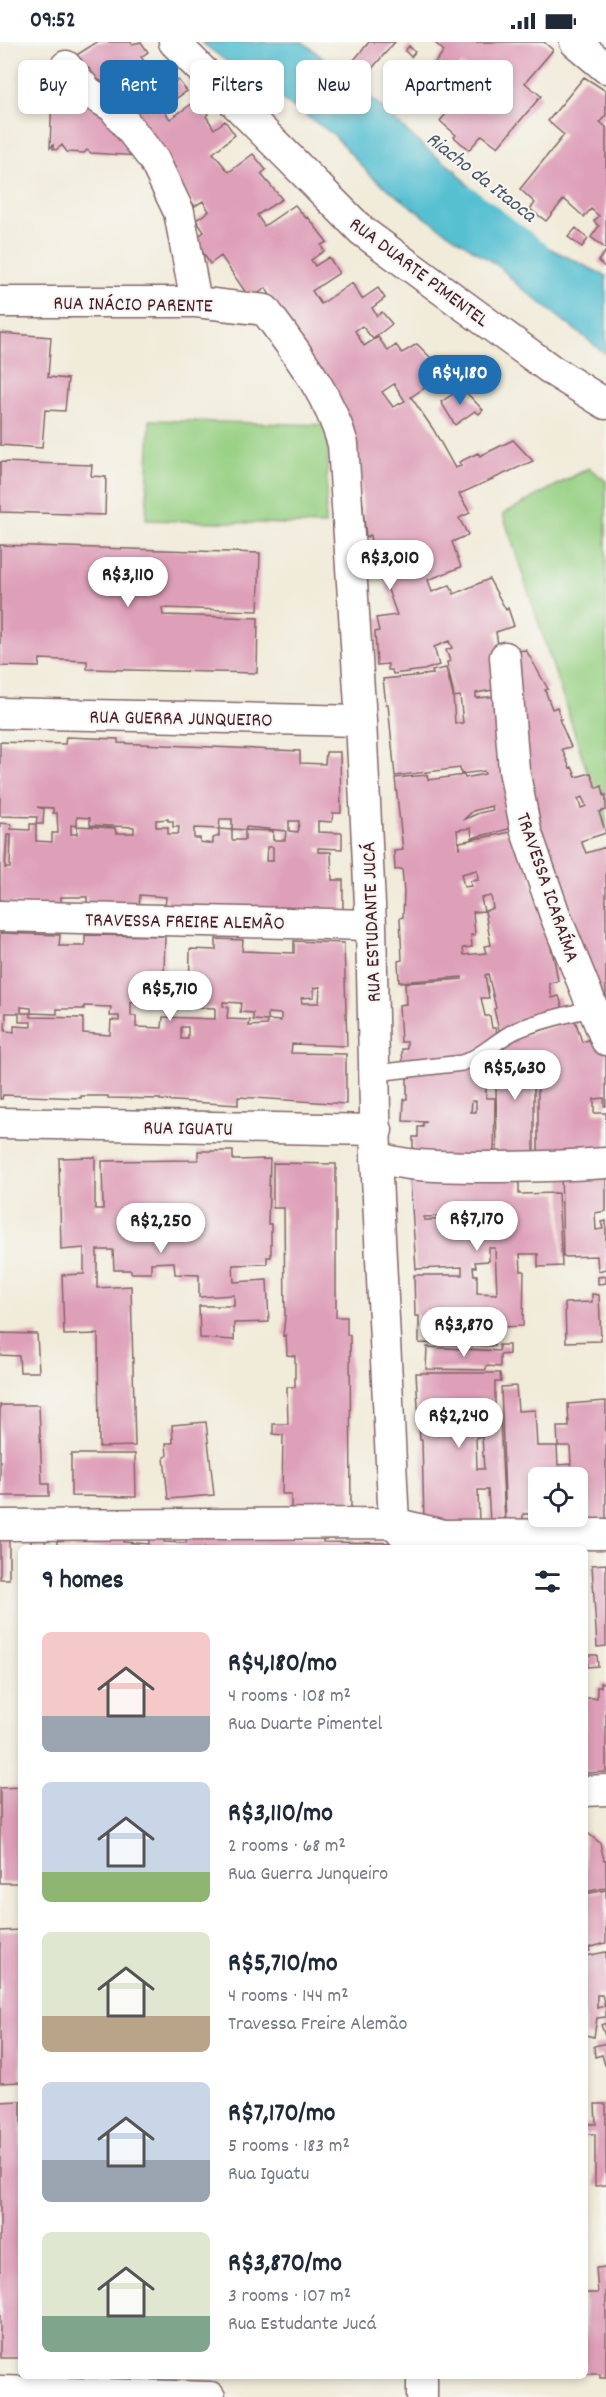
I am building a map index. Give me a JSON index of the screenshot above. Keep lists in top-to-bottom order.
{
  "streets": {
    "street": [
      "RUA DUARTE PIMENTEL",
      "RUA INÁCIO PARENTE",
      "RUA GUERRA JUNQUEIRO",
      "TRAVESSA ICARAÍMA",
      "TRAVESSA FREIRE ALEMÃO",
      "RUA ESTUDANTE JUCÁ",
      "RUA IGUATU"
    ]
  },
  "crossings": [
    ["RUA INÁCIO PARENTE", "RUA ESTUDANTE JUCÁ"],
    ["RUA GUERRA JUNQUEIRO", "RUA ESTUDANTE JUCÁ"],
    ["TRAVESSA FREIRE ALEMÃO", "RUA ESTUDANTE JUCÁ"],
    ["RUA ESTUDANTE JUCÁ", "RUA IGUATU"]
  ],
  "water": ["Riacho da Itaoca"],
  "page": {
    "status": "09:52",
    "chip": [
      "Buy",
      "Rent",
      "Filters",
      "New",
      "Apartment"
    ],
    "price": [
      "R$4,180",
      "R$3,010",
      "R$3,110",
      "R$5,710",
      "R$5,630",
      "R$7,170",
      "R$2,250",
      "R$3,870",
      "R$2,240"
    ],
    "heading": "9 homes",
    "list": [
      {
        "name": "R$4,180/mo",
        "note": "4 rooms · 108 m² · Rua Duarte Pimentel"
      },
      {
        "name": "R$3,110/mo",
        "note": "2 rooms · 68 m² · Rua Guerra Junqueiro"
      },
      {
        "name": "R$5,710/mo",
        "note": "4 rooms · 144 m² · Travessa Freire Alemão"
      },
      {
        "name": "R$7,170/mo",
        "note": "5 rooms · 183 m² · Rua Iguatu"
      },
      {
        "name": "R$3,870/mo",
        "note": "3 rooms · 107 m² · Rua Estudante Jucá"
      }
    ]
  }
}
